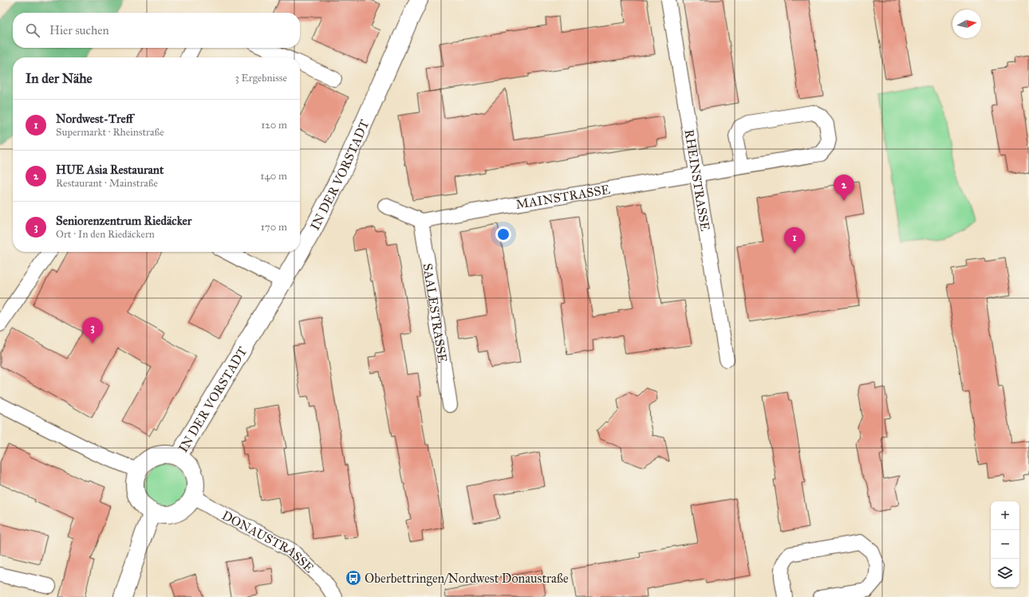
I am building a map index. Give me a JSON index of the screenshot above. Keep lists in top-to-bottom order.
{
  "streets": {
    "street": [
      "IN DER VORSTADT",
      "RHEINSTRASSE",
      "MAINSTRASSE",
      "SAALESTRASSE",
      "DONAUSTRASSE"
    ]
  },
  "crossings": [
    ["IN DER VORSTADT", "DONAUSTRASSE"],
    ["RHEINSTRASSE", "MAINSTRASSE"],
    ["MAINSTRASSE", "SAALESTRASSE"]
  ],
  "places": {
    "bus stop": ["Oberbettringen/Nordwest Donaustraße"]
  },
  "north": "right",
  "page": {
    "search": "Hier suchen",
    "heading": ["In der Nähe", "3 Ergebnisse"],
    "list": [
      {
        "mark": "1",
        "name": "Nordwest-Treff",
        "note": "Supermarkt · Rheinstraße",
        "value": "120 m"
      },
      {
        "mark": "2",
        "name": "HUE Asia Restaurant",
        "note": "Restaurant · Mainstraße",
        "value": "140 m"
      },
      {
        "mark": "3",
        "name": "Seniorenzentrum Riedäcker",
        "note": "Ort · In den Riedäckern",
        "value": "170 m"
      }
    ],
    "pins": ["2", "1", "3"],
    "map_buttons": ["+", "−"]
  }
}
